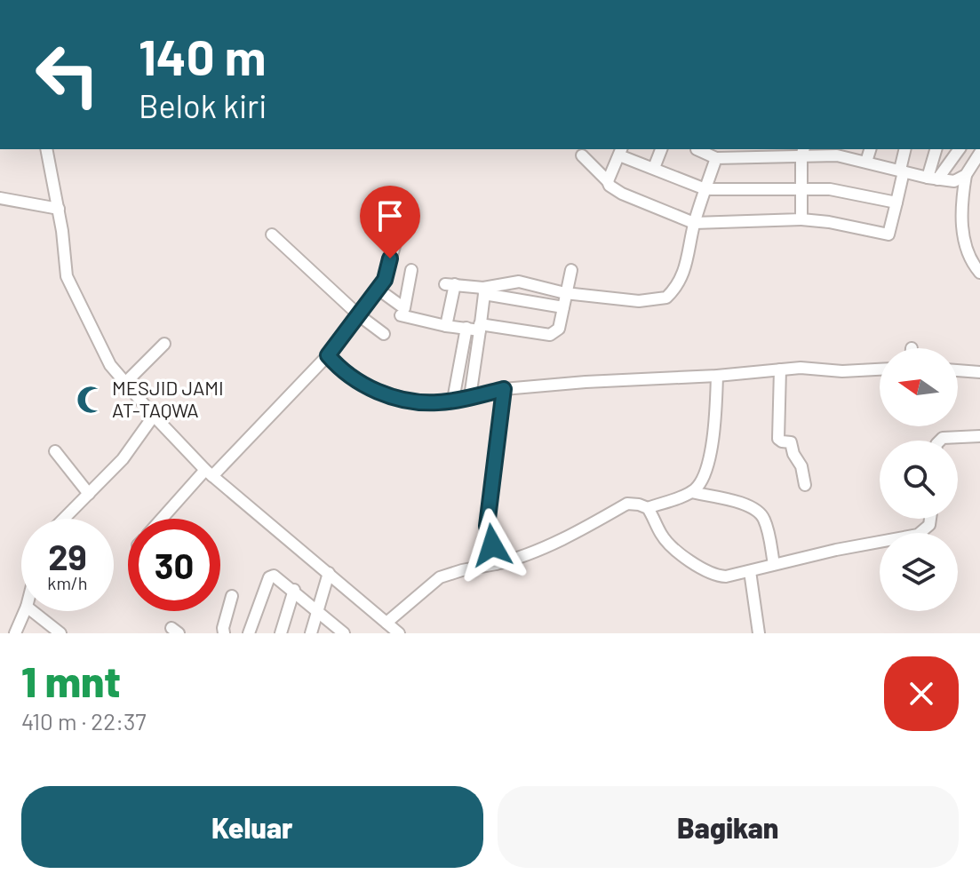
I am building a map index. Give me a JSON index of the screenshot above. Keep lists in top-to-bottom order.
{
  "places": {
    "mosque": ["MESJID JAMI AT-TAQWA"]
  },
  "north": "left",
  "page": {
    "turn": ["140 m", "Belok kiri"],
    "speed": "29 km/h",
    "limit": "30",
    "heading": ["1 mnt", "410 m · 22:37"],
    "buttons": ["Keluar", "Bagikan"]
  }
}
